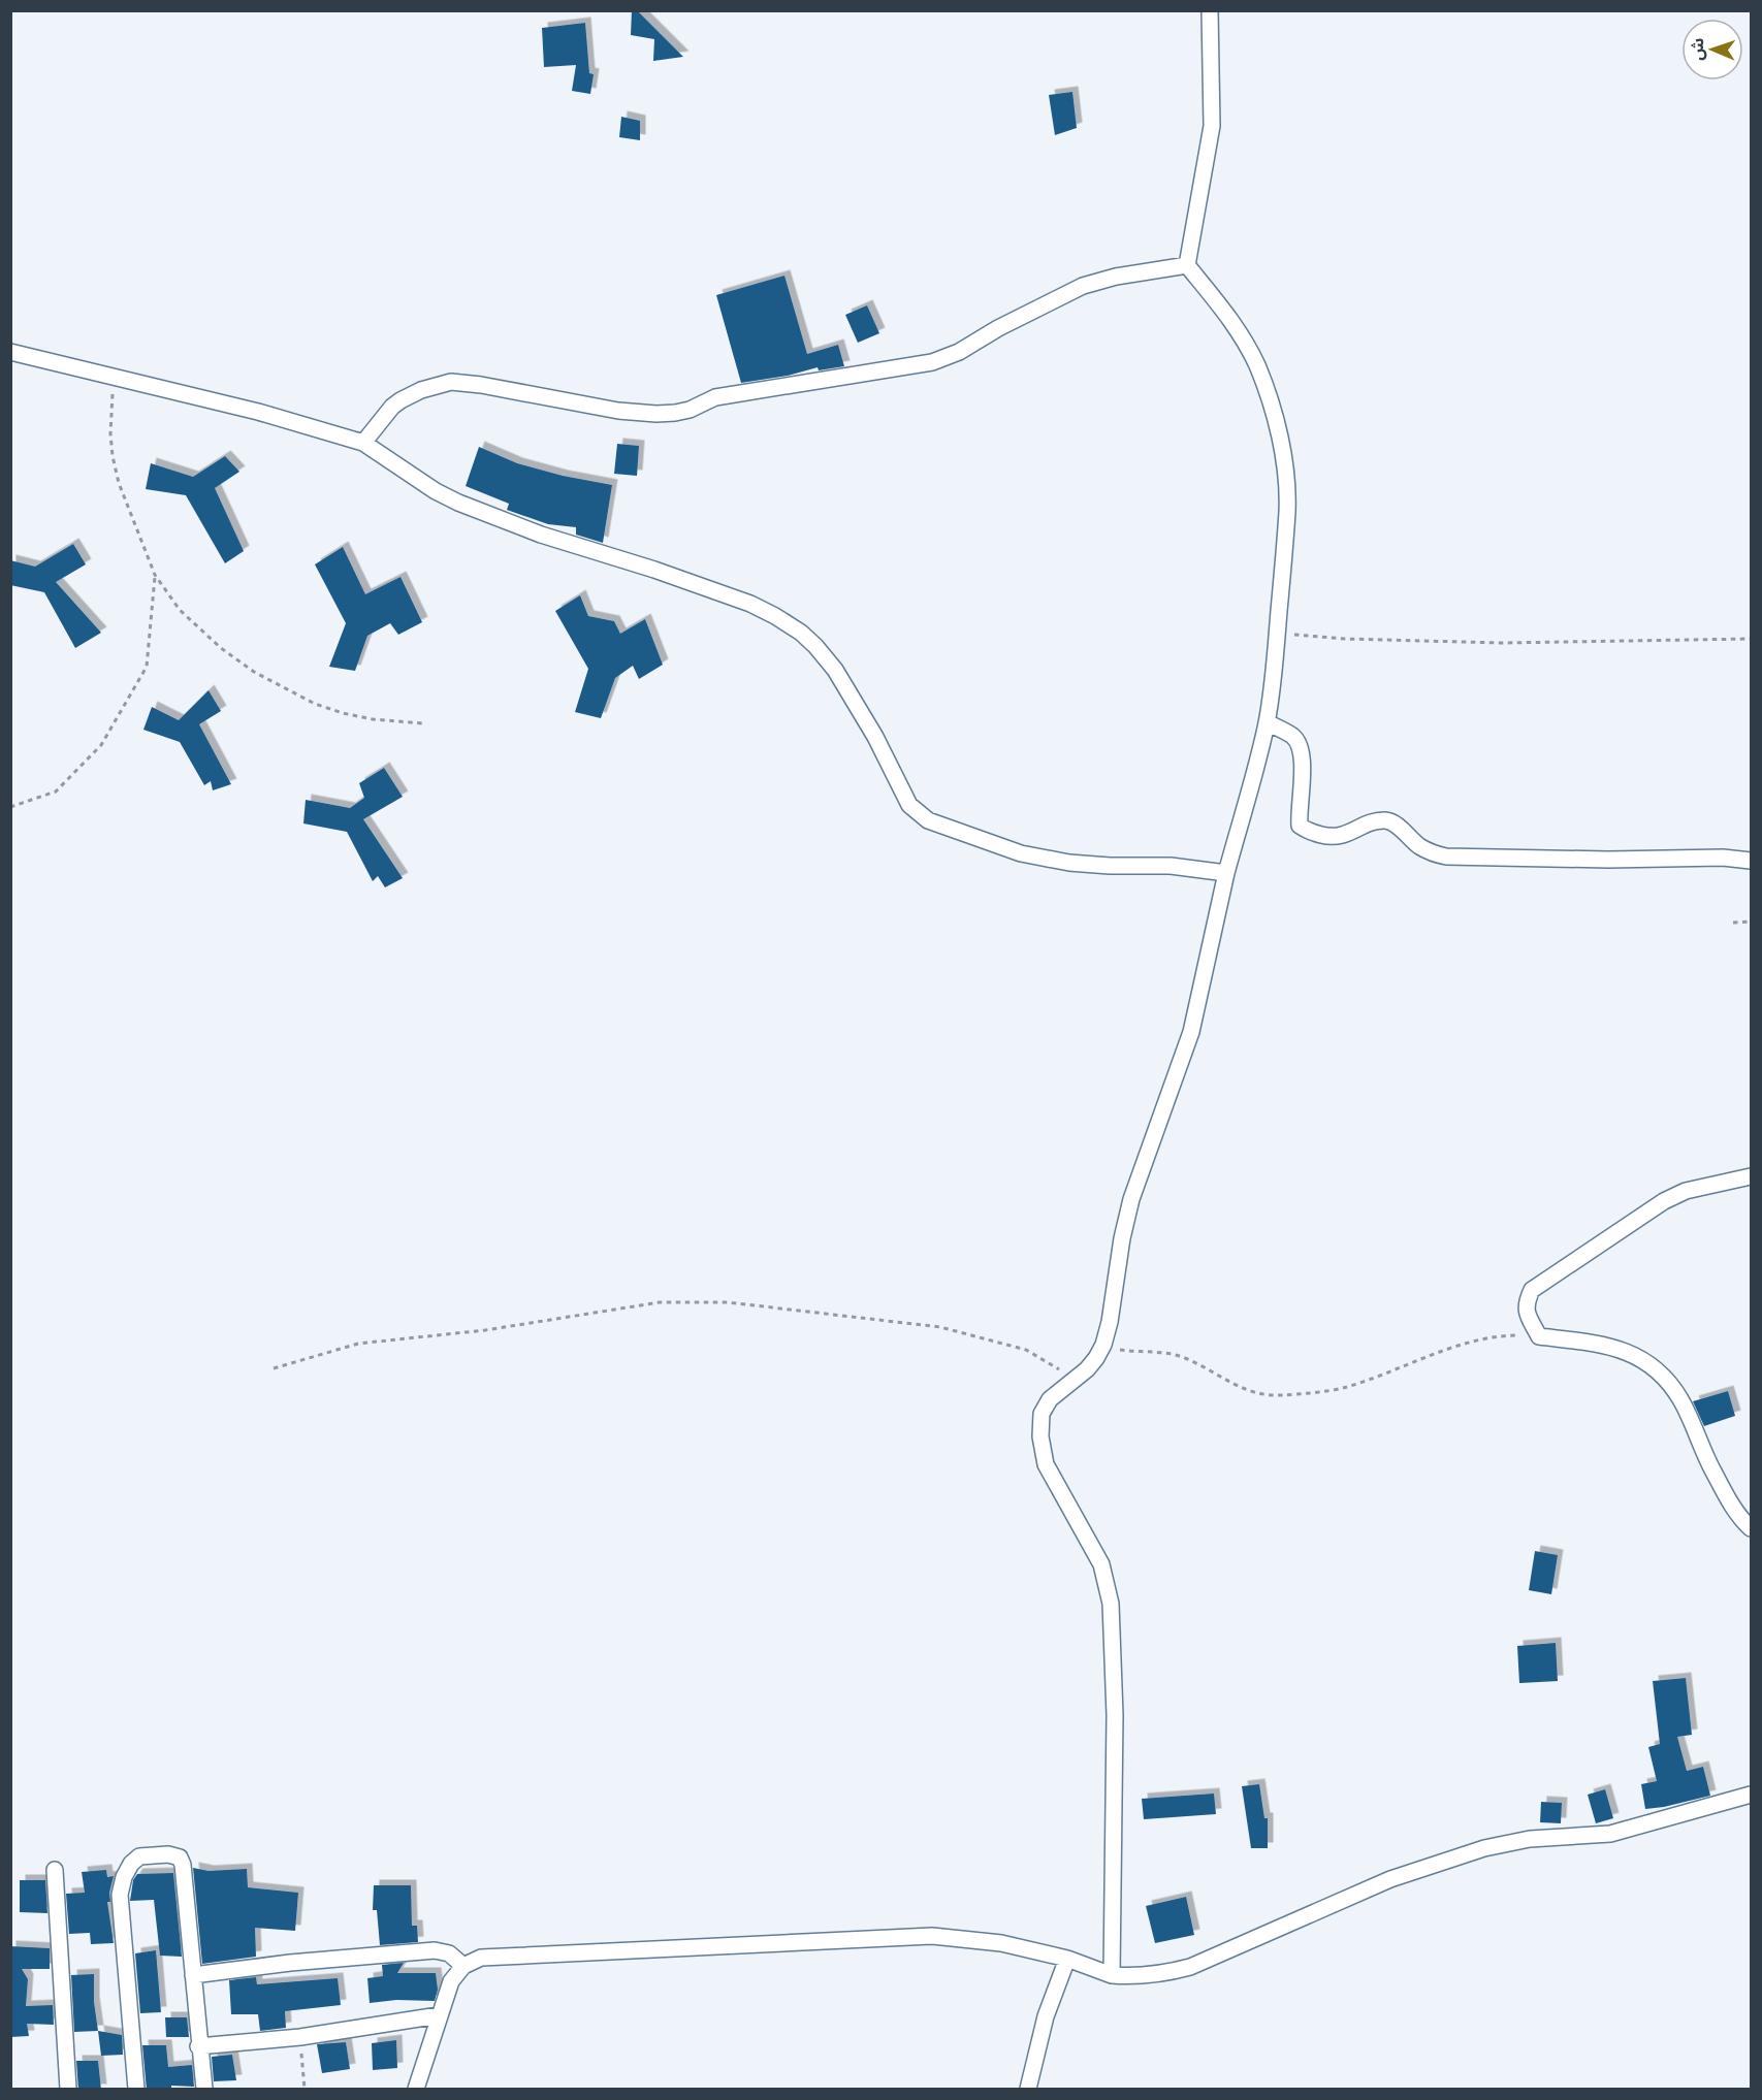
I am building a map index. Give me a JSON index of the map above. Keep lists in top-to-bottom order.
{
  "north": "left"
}
